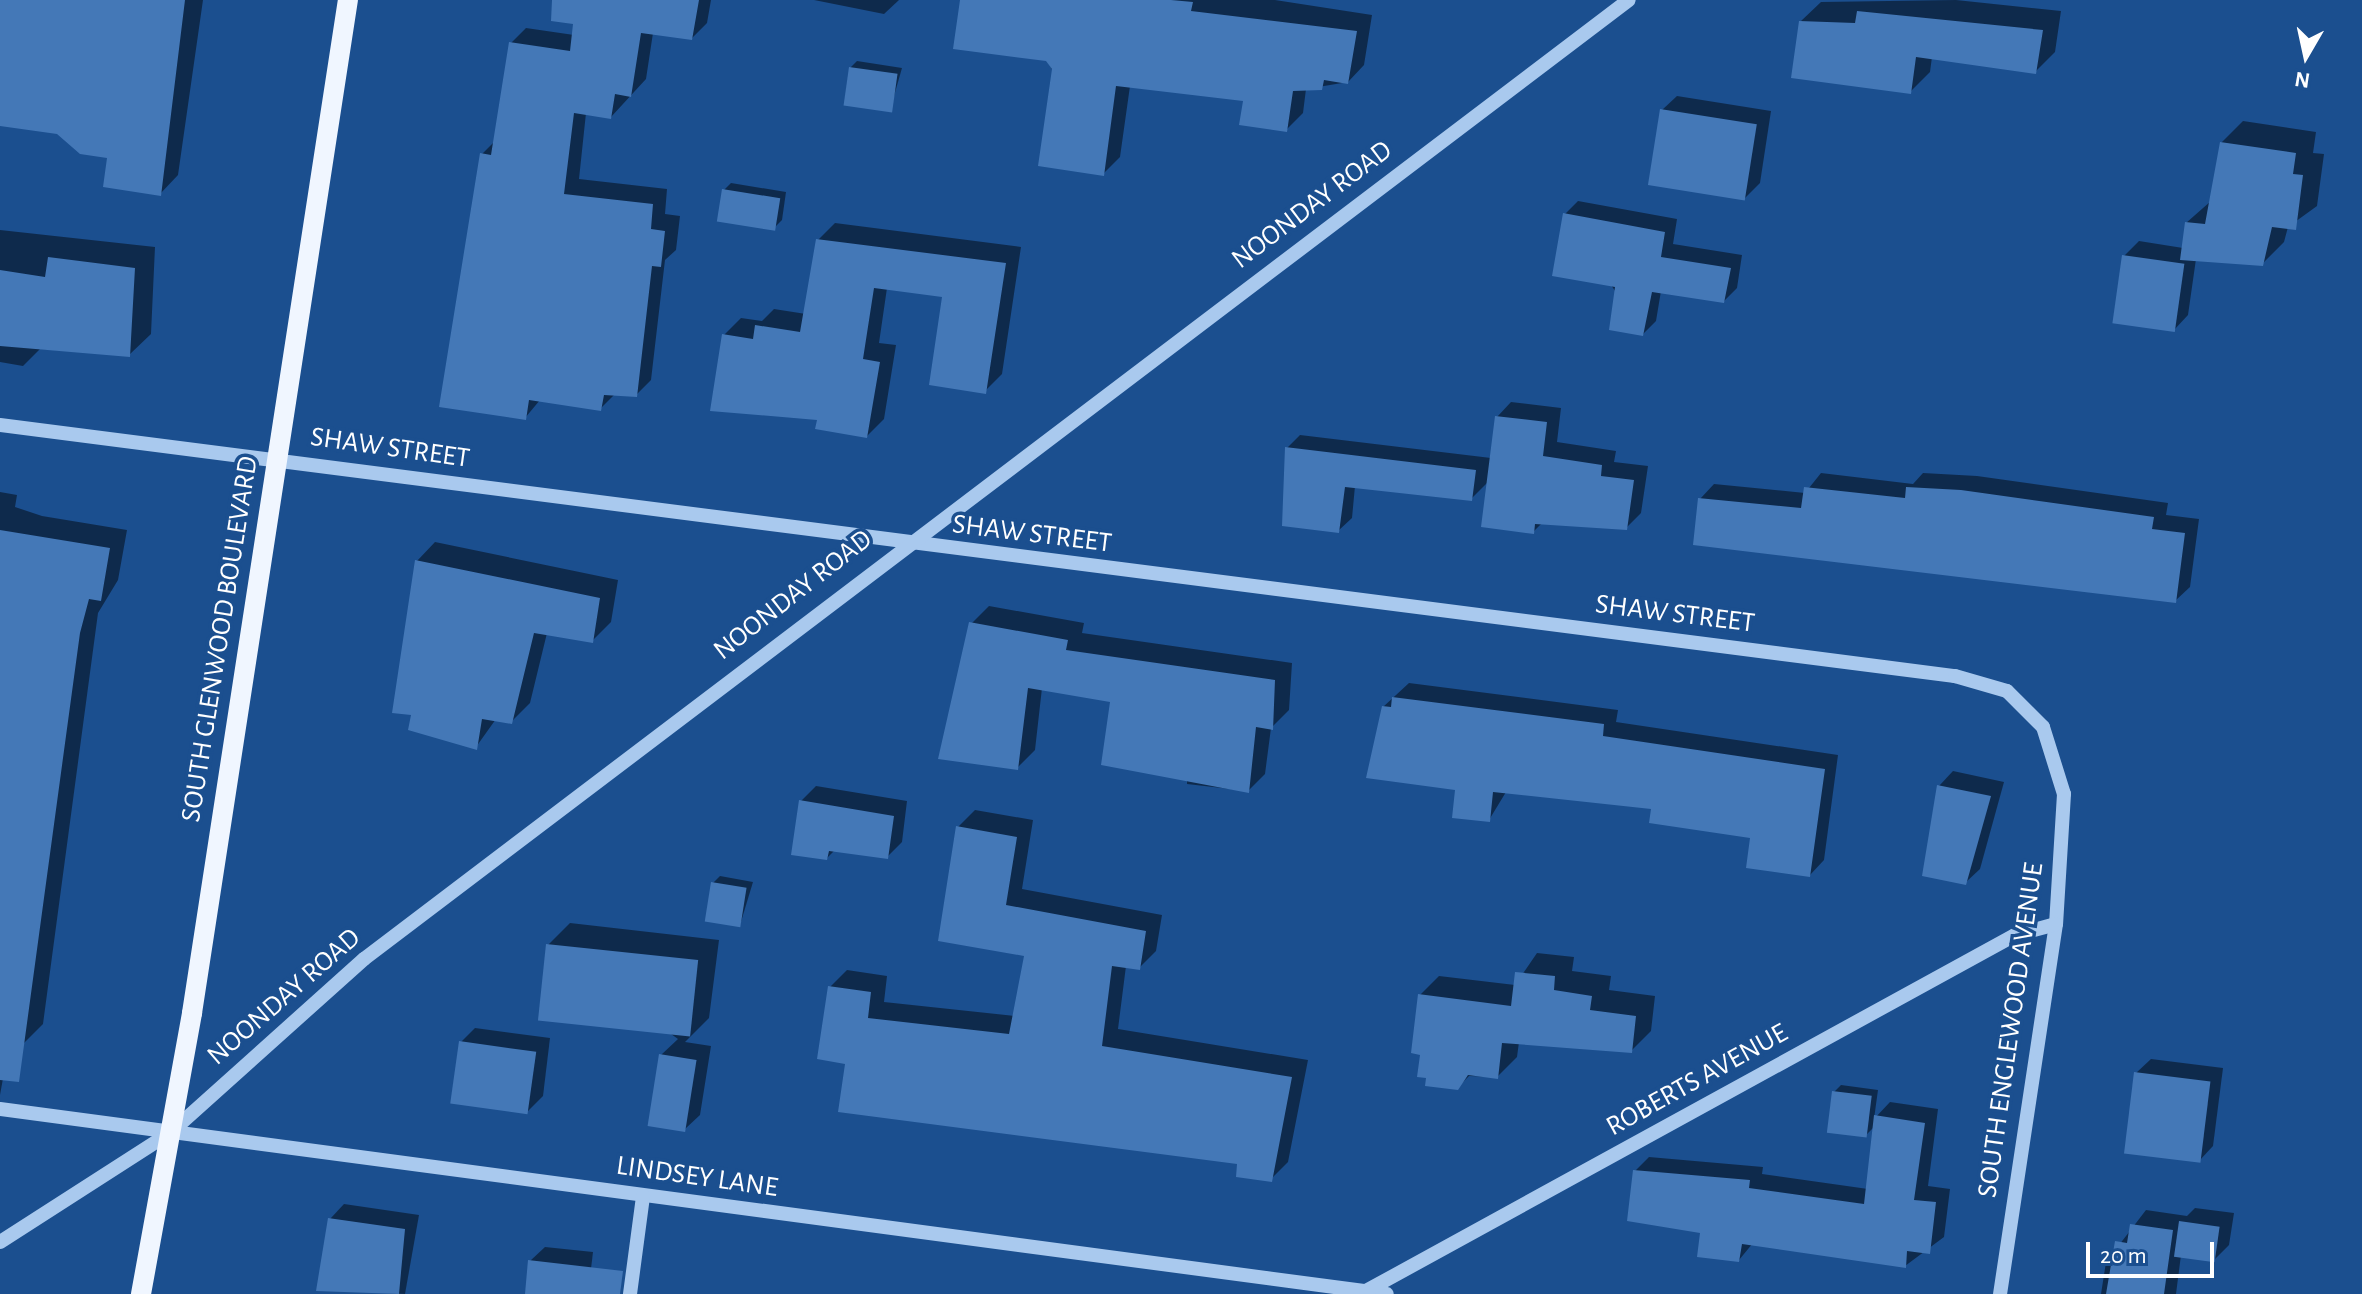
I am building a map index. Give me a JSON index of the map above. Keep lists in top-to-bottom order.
{
  "streets": {
    "main road": ["SOUTH GLENWOOD BOULEVARD"],
    "street": [
      "NOONDAY ROAD",
      "SHAW STREET",
      "SOUTH ENGLEWOOD AVENUE",
      "ROBERTS AVENUE",
      "LINDSEY LANE"
    ]
  },
  "crossings": [
    ["NOONDAY ROAD", "SHAW STREET"],
    ["NOONDAY ROAD", "SOUTH GLENWOOD BOULEVARD"],
    ["NOONDAY ROAD", "LINDSEY LANE"],
    ["SHAW STREET", "SOUTH GLENWOOD BOULEVARD"],
    ["SHAW STREET", "SOUTH ENGLEWOOD AVENUE"],
    ["SOUTH GLENWOOD BOULEVARD", "LINDSEY LANE"],
    ["SOUTH ENGLEWOOD AVENUE", "ROBERTS AVENUE"],
    ["ROBERTS AVENUE", "LINDSEY LANE"]
  ],
  "scale_bar": "20 m",
  "north": "bottom"
}
